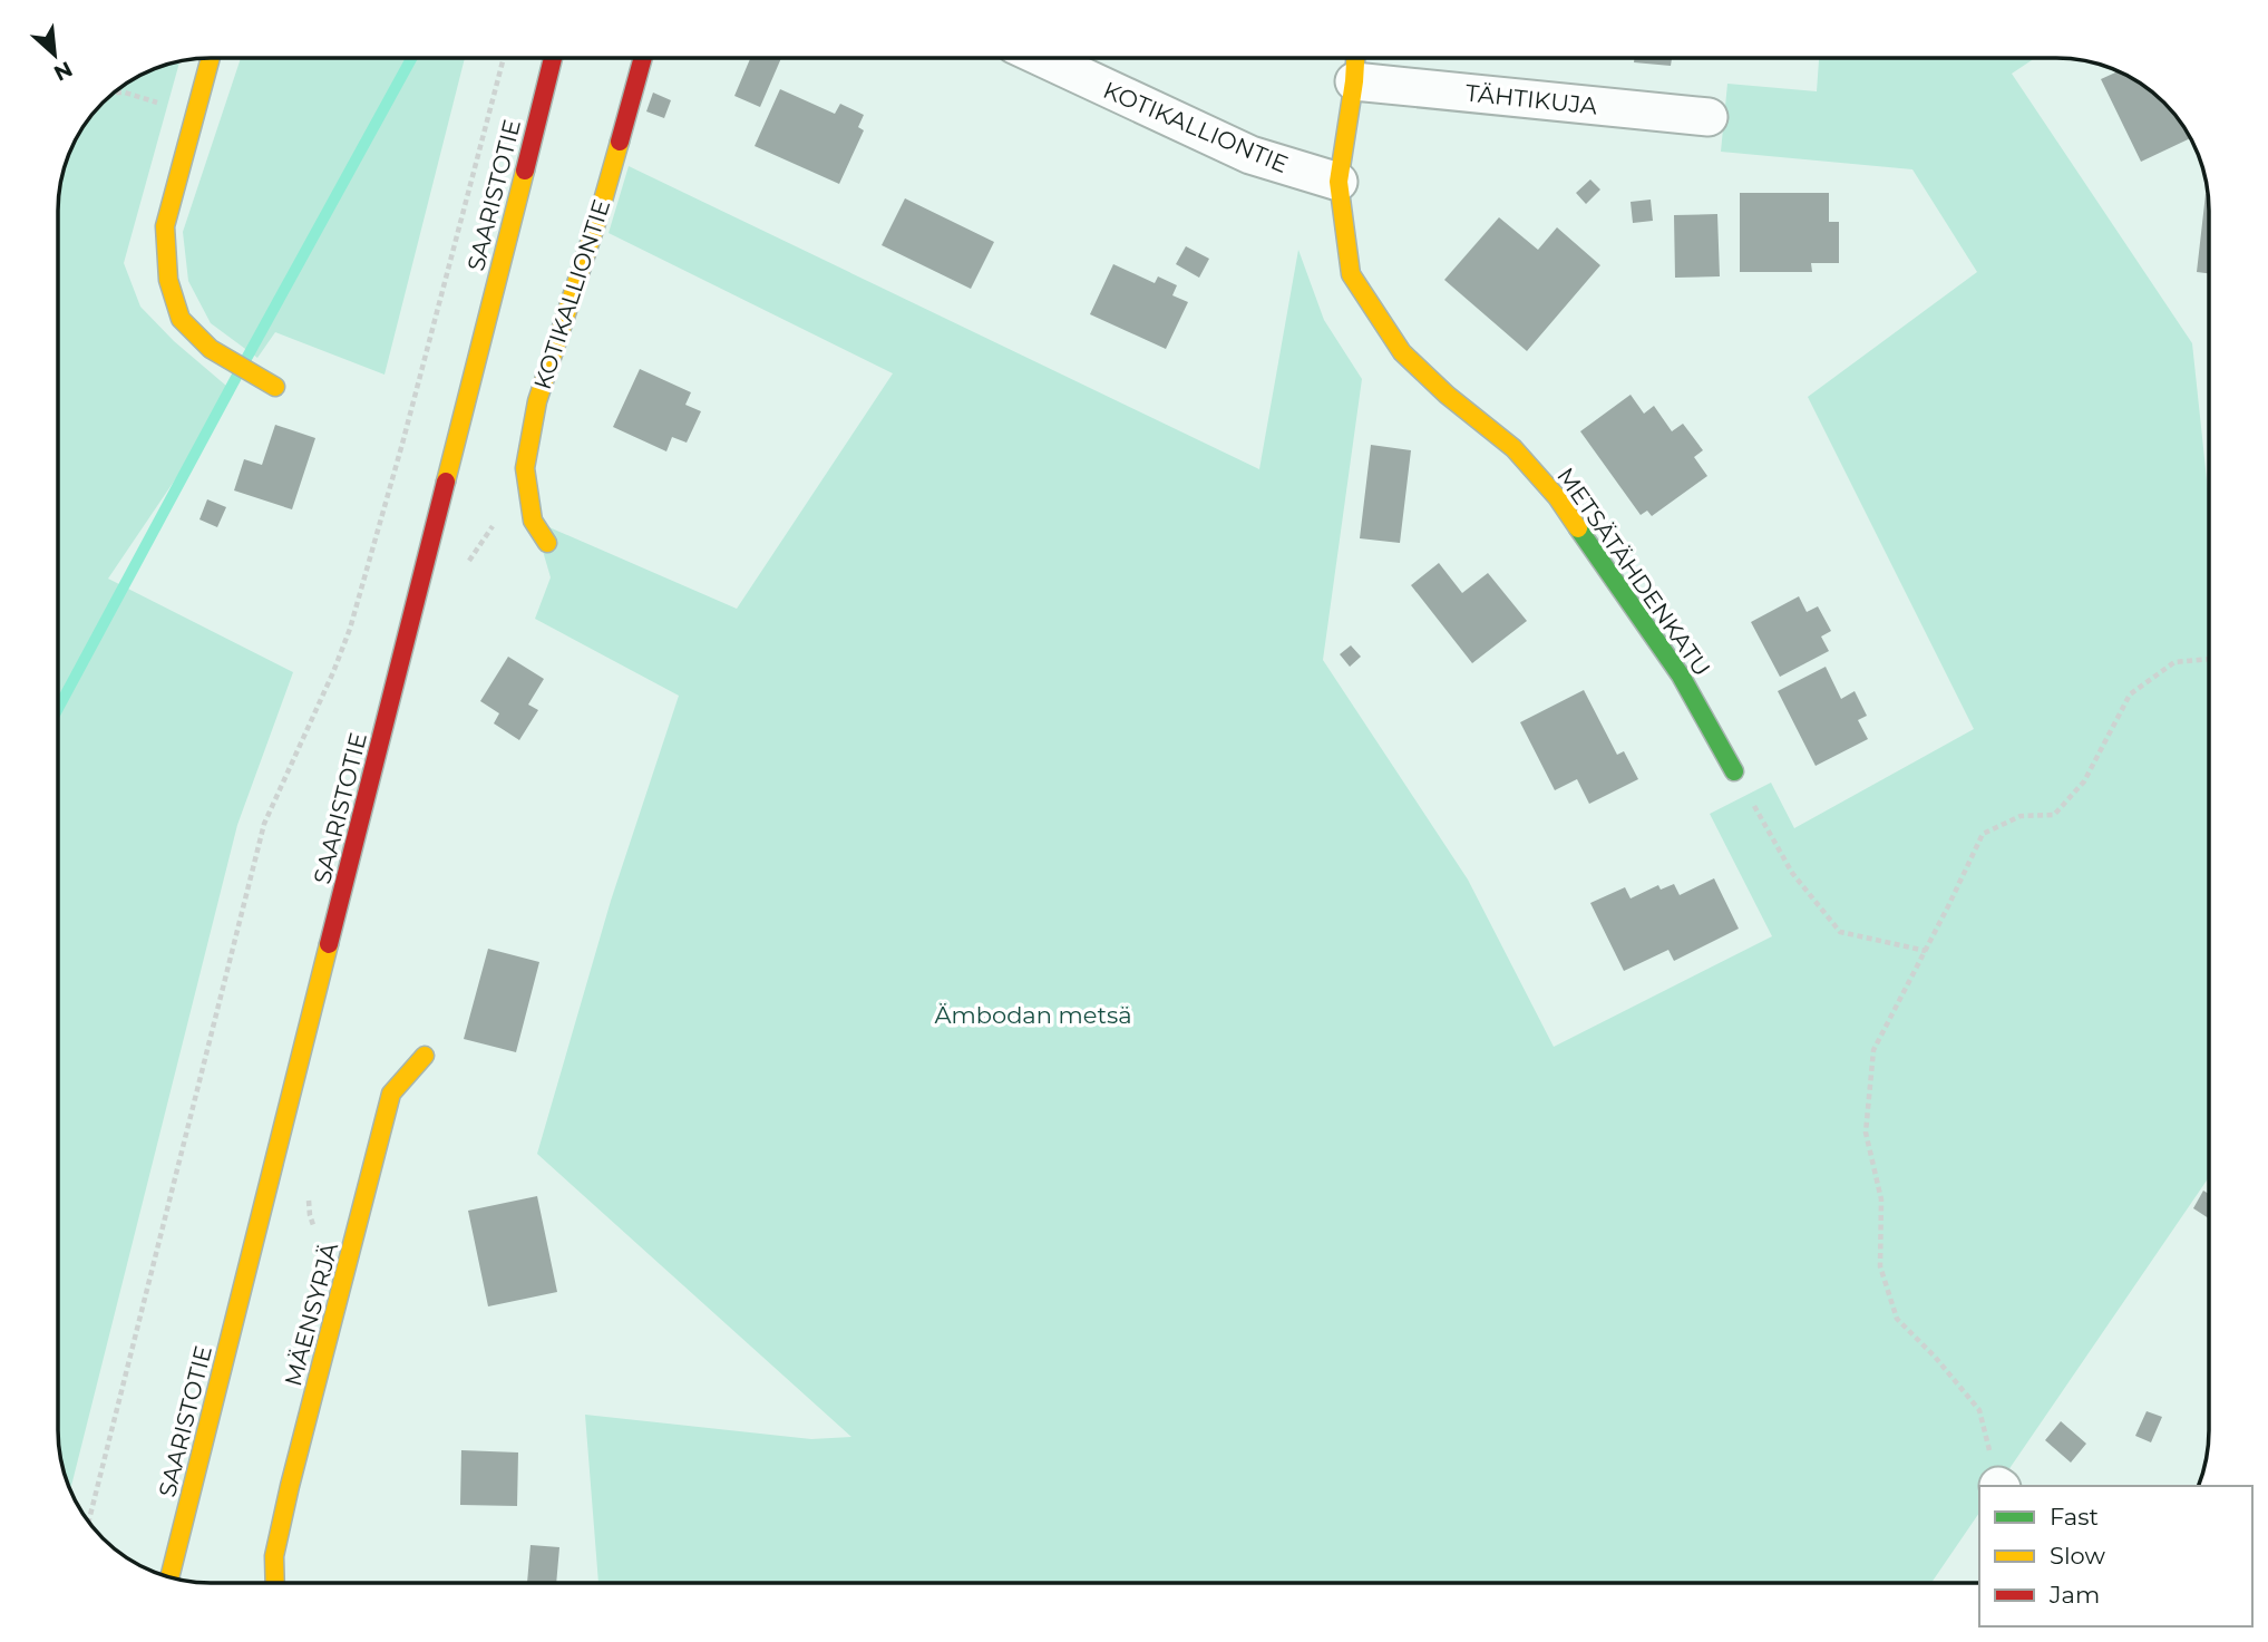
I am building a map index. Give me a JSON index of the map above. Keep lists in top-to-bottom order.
{
  "streets": {
    "street": [
      "TÄHTIKUJA",
      "KOTIKALLIONTIE",
      "SAARISTOTIE",
      "METSÄTÄHDENKATU",
      "MÄENSYRJÄ"
    ]
  },
  "crossings": [
    ["TÄHTIKUJA", "METSÄTÄHDENKATU"],
    ["KOTIKALLIONTIE", "METSÄTÄHDENKATU"]
  ],
  "parks": ["Ämbodan metsä"],
  "legend": ["Fast", "Slow", "Jam"],
  "north": "bottom right"
}
